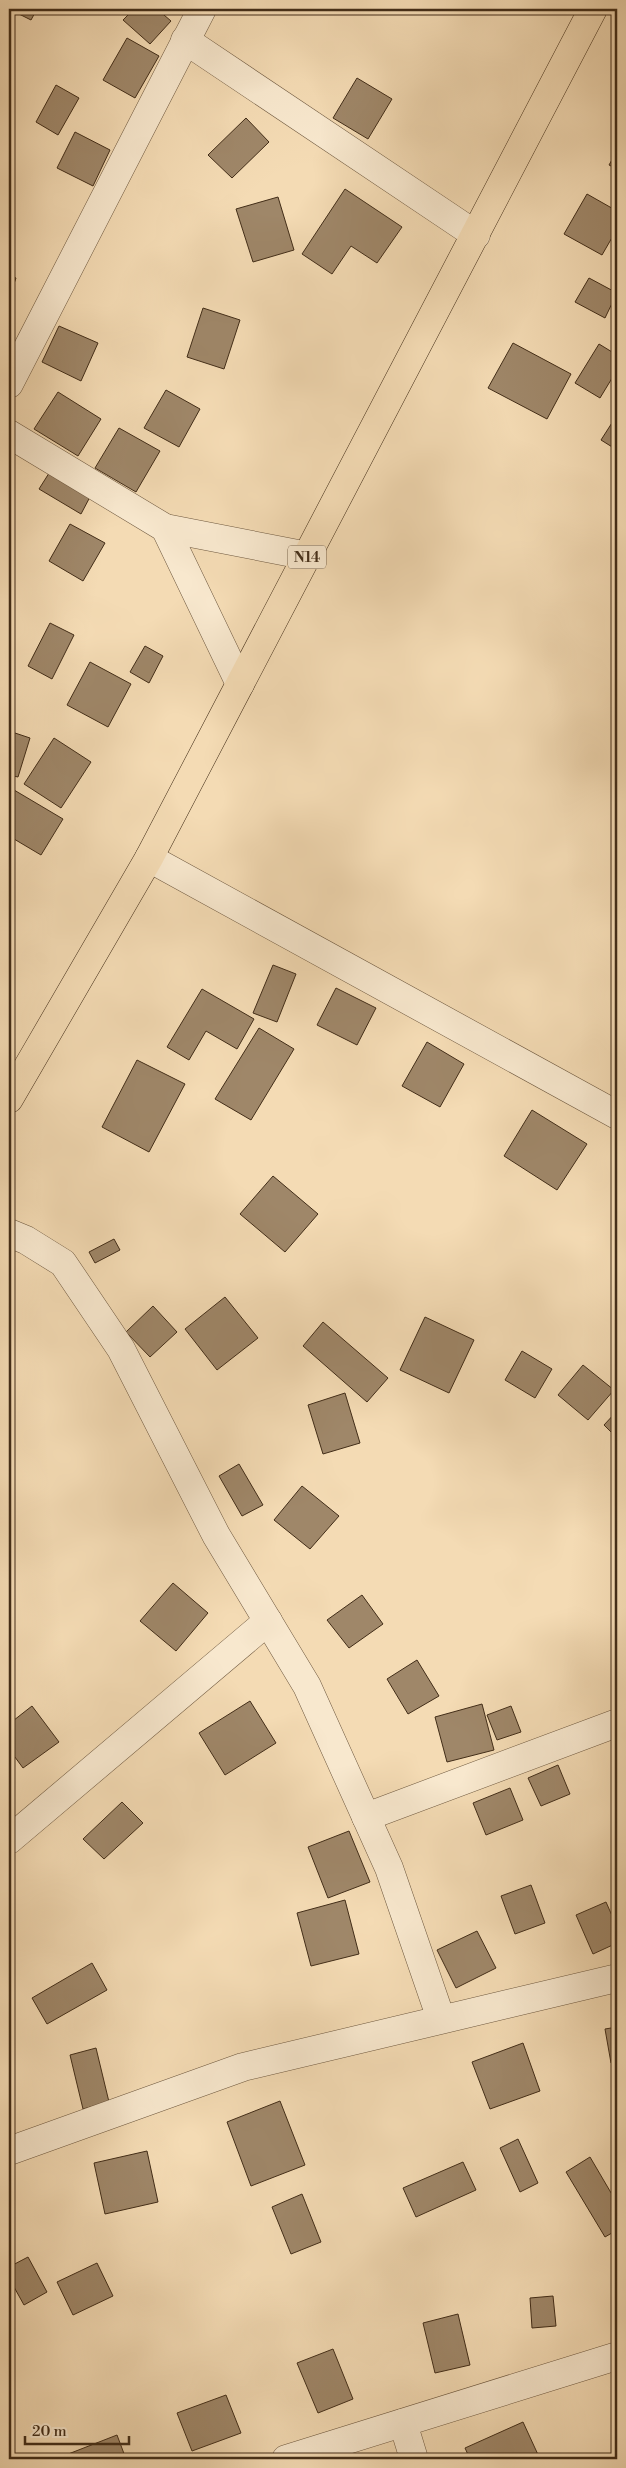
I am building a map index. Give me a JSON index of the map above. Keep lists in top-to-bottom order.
{
  "streets": {
    "main road": ["N14"]
  },
  "scale_bar": "20 m"
}
